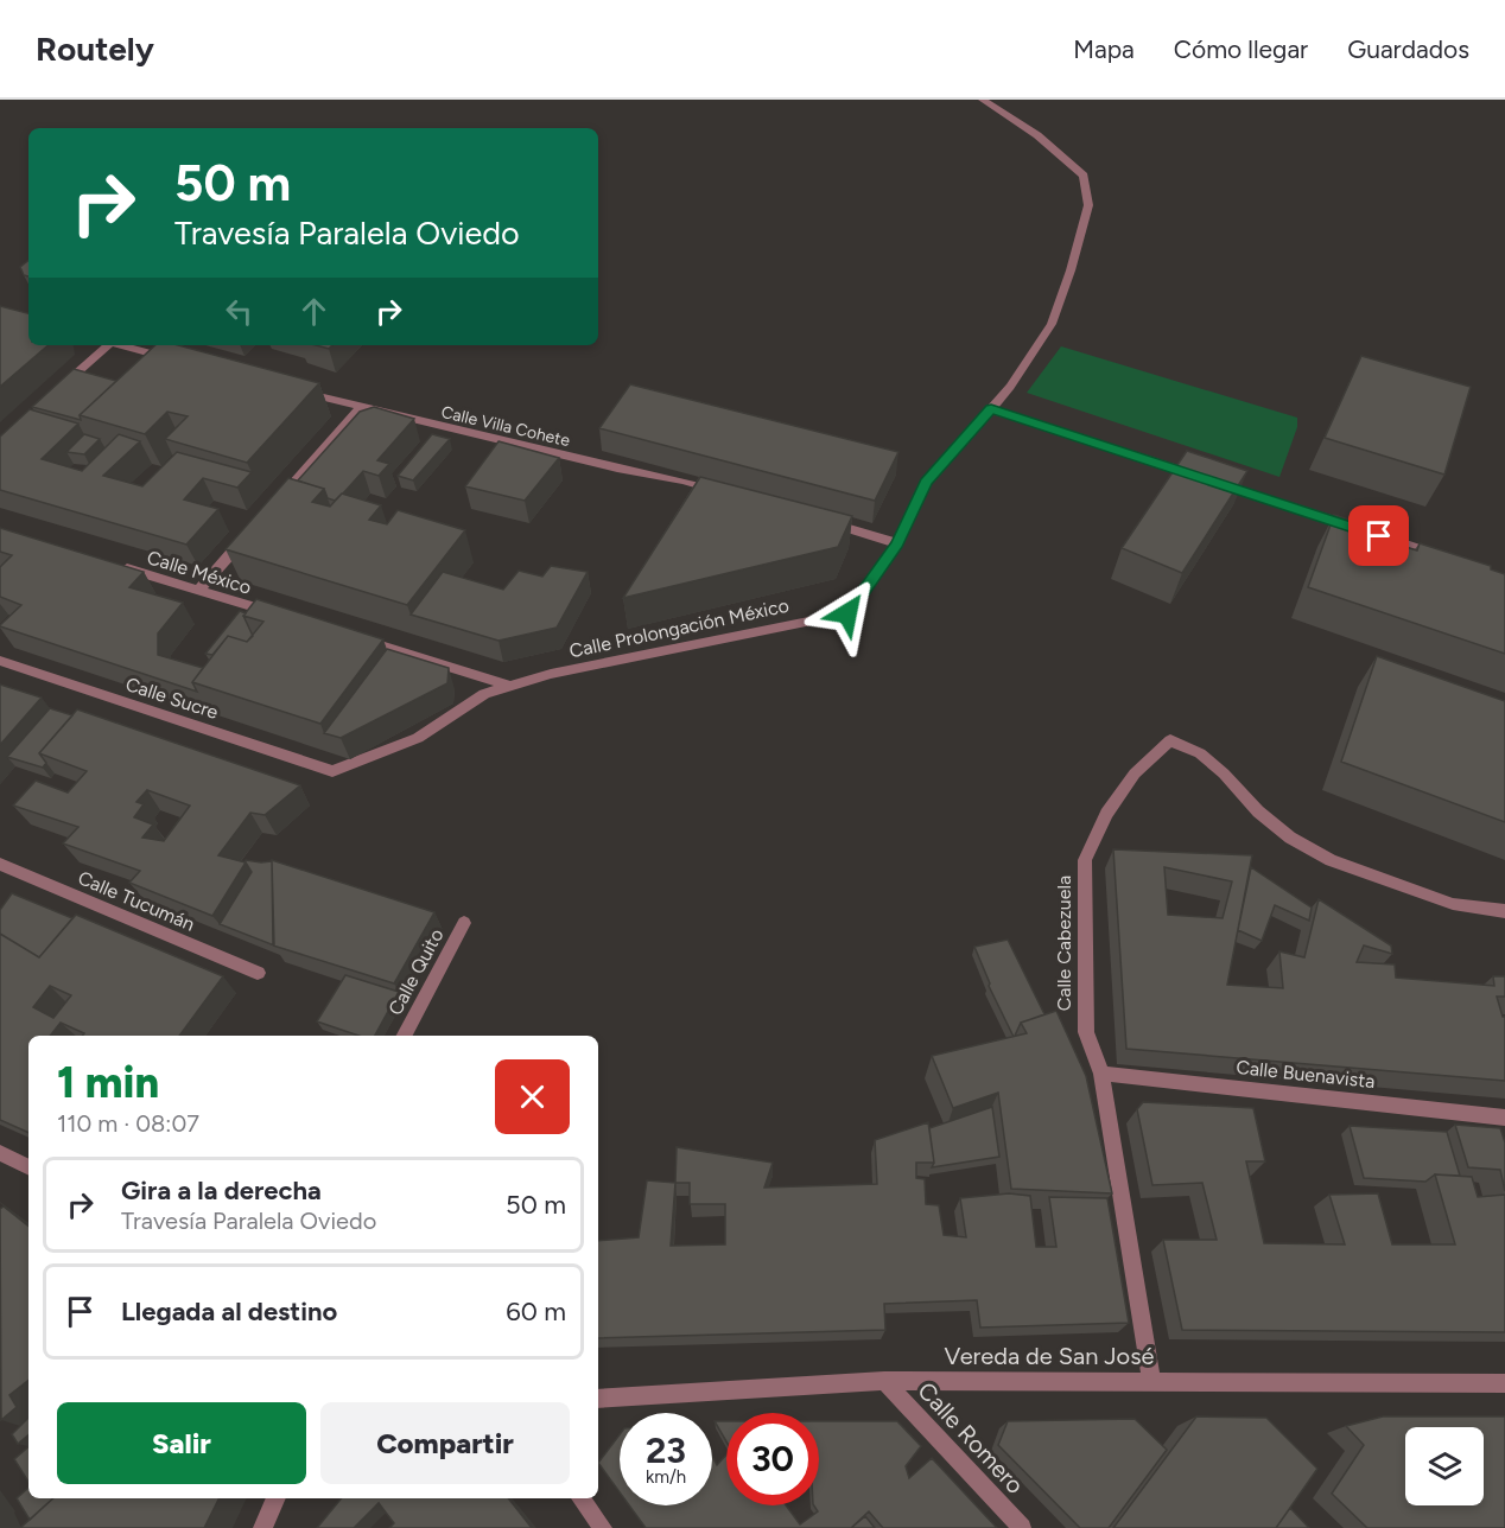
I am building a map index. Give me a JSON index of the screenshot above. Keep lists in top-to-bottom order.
{
  "streets": {
    "street": [
      "Calle Villa Cohete",
      "Calle México",
      "Calle Prolongación México",
      "Calle Sucre",
      "Calle Tucumán",
      "Calle Cabezuela",
      "Calle Quito",
      "Calle Buenavista",
      "Vereda de San José",
      "Calle Romero"
    ]
  },
  "crossings": [
    ["Calle Prolongación México", "Calle Sucre"],
    ["Calle Cabezuela", "Calle Buenavista"],
    ["Calle Cabezuela", "Vereda de San José"],
    ["Vereda de San José", "Calle Romero"]
  ],
  "page": {
    "header": "Routely",
    "nav": ["Mapa", "Cómo llegar", "Guardados"],
    "turn": ["50 m", "Travesía Paralela Oviedo"],
    "heading": ["1 min", "110 m · 08:07"],
    "list": [
      {
        "name": "Gira a la derecha",
        "note": "Travesía Paralela Oviedo",
        "value": "50 m"
      },
      {
        "name": "Llegada al destino",
        "value": "60 m"
      }
    ],
    "buttons": ["Salir", "Compartir"],
    "speed": "23 km/h",
    "limit": "30"
  }
}
